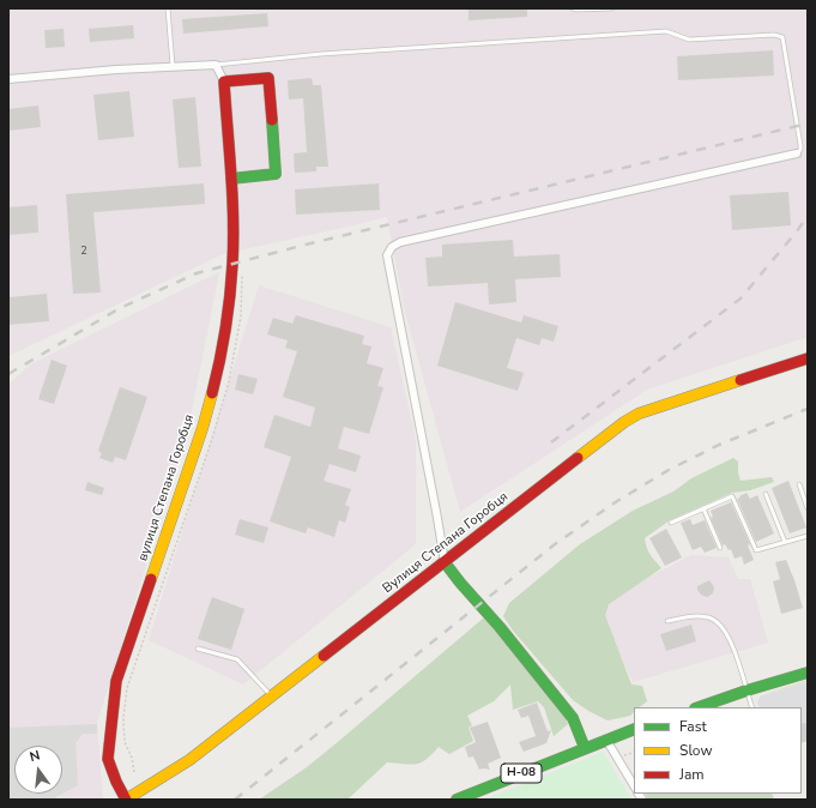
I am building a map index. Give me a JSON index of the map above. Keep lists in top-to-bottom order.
{
  "streets": {
    "street": ["вулиця Степана Горобця", "Вулиця Степана Горобця", "Н-08"]
  },
  "crossings": [
    ["вулиця Степана Горобця", "Вулиця Степана Горобця"]
  ],
  "house_numbers": ["2"],
  "legend": ["Fast", "Slow", "Jam"],
  "north": "top"
}
